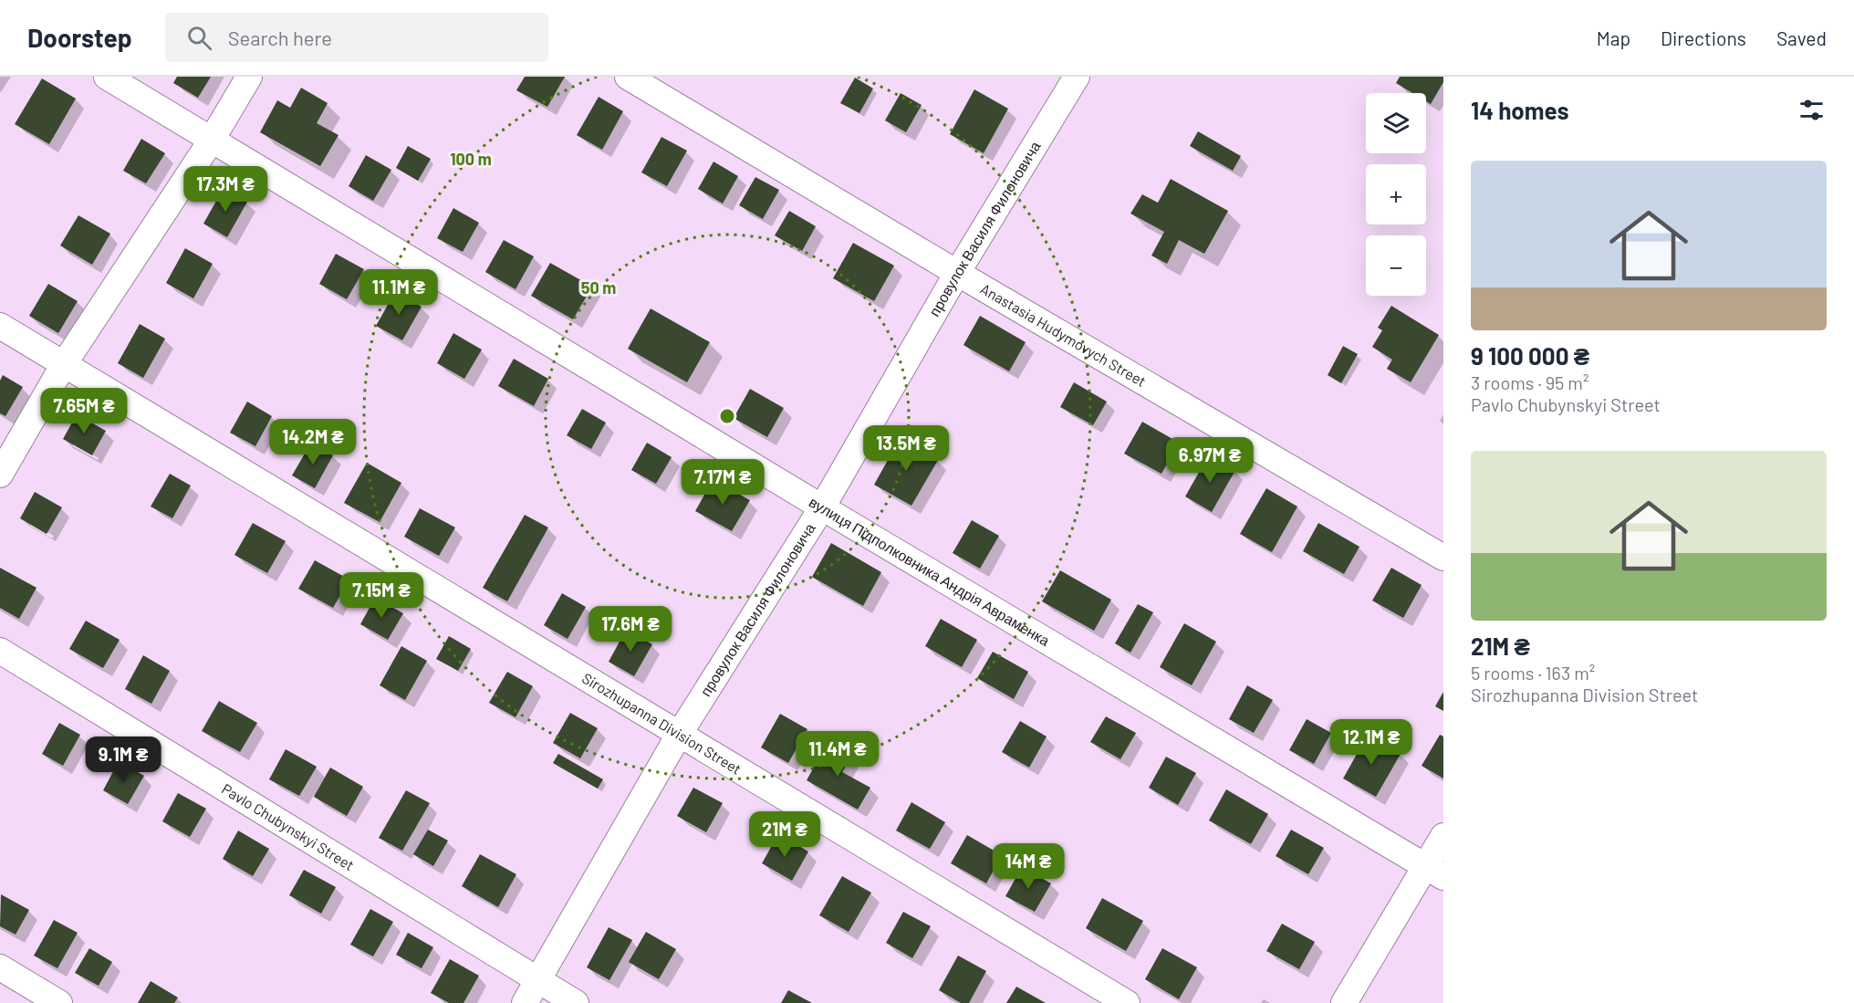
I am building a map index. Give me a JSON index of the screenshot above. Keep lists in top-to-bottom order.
{
  "streets": {
    "street": [
      "провулок Василя Филоновича",
      "Anastasia Hudymovych Street",
      "вулиця Підполковника Андрія Авраменка",
      "Sirozhupanna Division Street",
      "Pavlo Chubynskyi Street"
    ]
  },
  "crossings": [
    ["провулок Василя Филоновича", "Anastasia Hudymovych Street"],
    ["провулок Василя Филоновича", "вулиця Підполковника Андрія Авраменка"],
    ["провулок Василя Филоновича", "Sirozhupanna Division Street"],
    ["провулок Василя Филоновича", "Pavlo Chubynskyi Street"]
  ],
  "page": {
    "header": "Doorstep",
    "search": "Search here",
    "nav": ["Map", "Directions", "Saved"],
    "heading": "14 homes",
    "map_buttons": ["+", "−"],
    "list": [
      {
        "name": "9 100 000 ₴",
        "note": "3 rooms · 95 m² · Pavlo Chubynskyi Street"
      },
      {
        "name": "21M ₴",
        "note": "5 rooms · 163 m² · Sirozhupanna Division Street"
      }
    ],
    "price": [
      "17.3M ₴",
      "11.1M ₴",
      "7.65M ₴",
      "14.2M ₴",
      "13.5M ₴",
      "6.97M ₴",
      "7.17M ₴",
      "7.15M ₴",
      "17.6M ₴",
      "12.1M ₴",
      "11.4M ₴",
      "9.1M ₴",
      "21M ₴",
      "14M ₴"
    ]
  },
  "rings": ["100 m", "50 m"]
}
